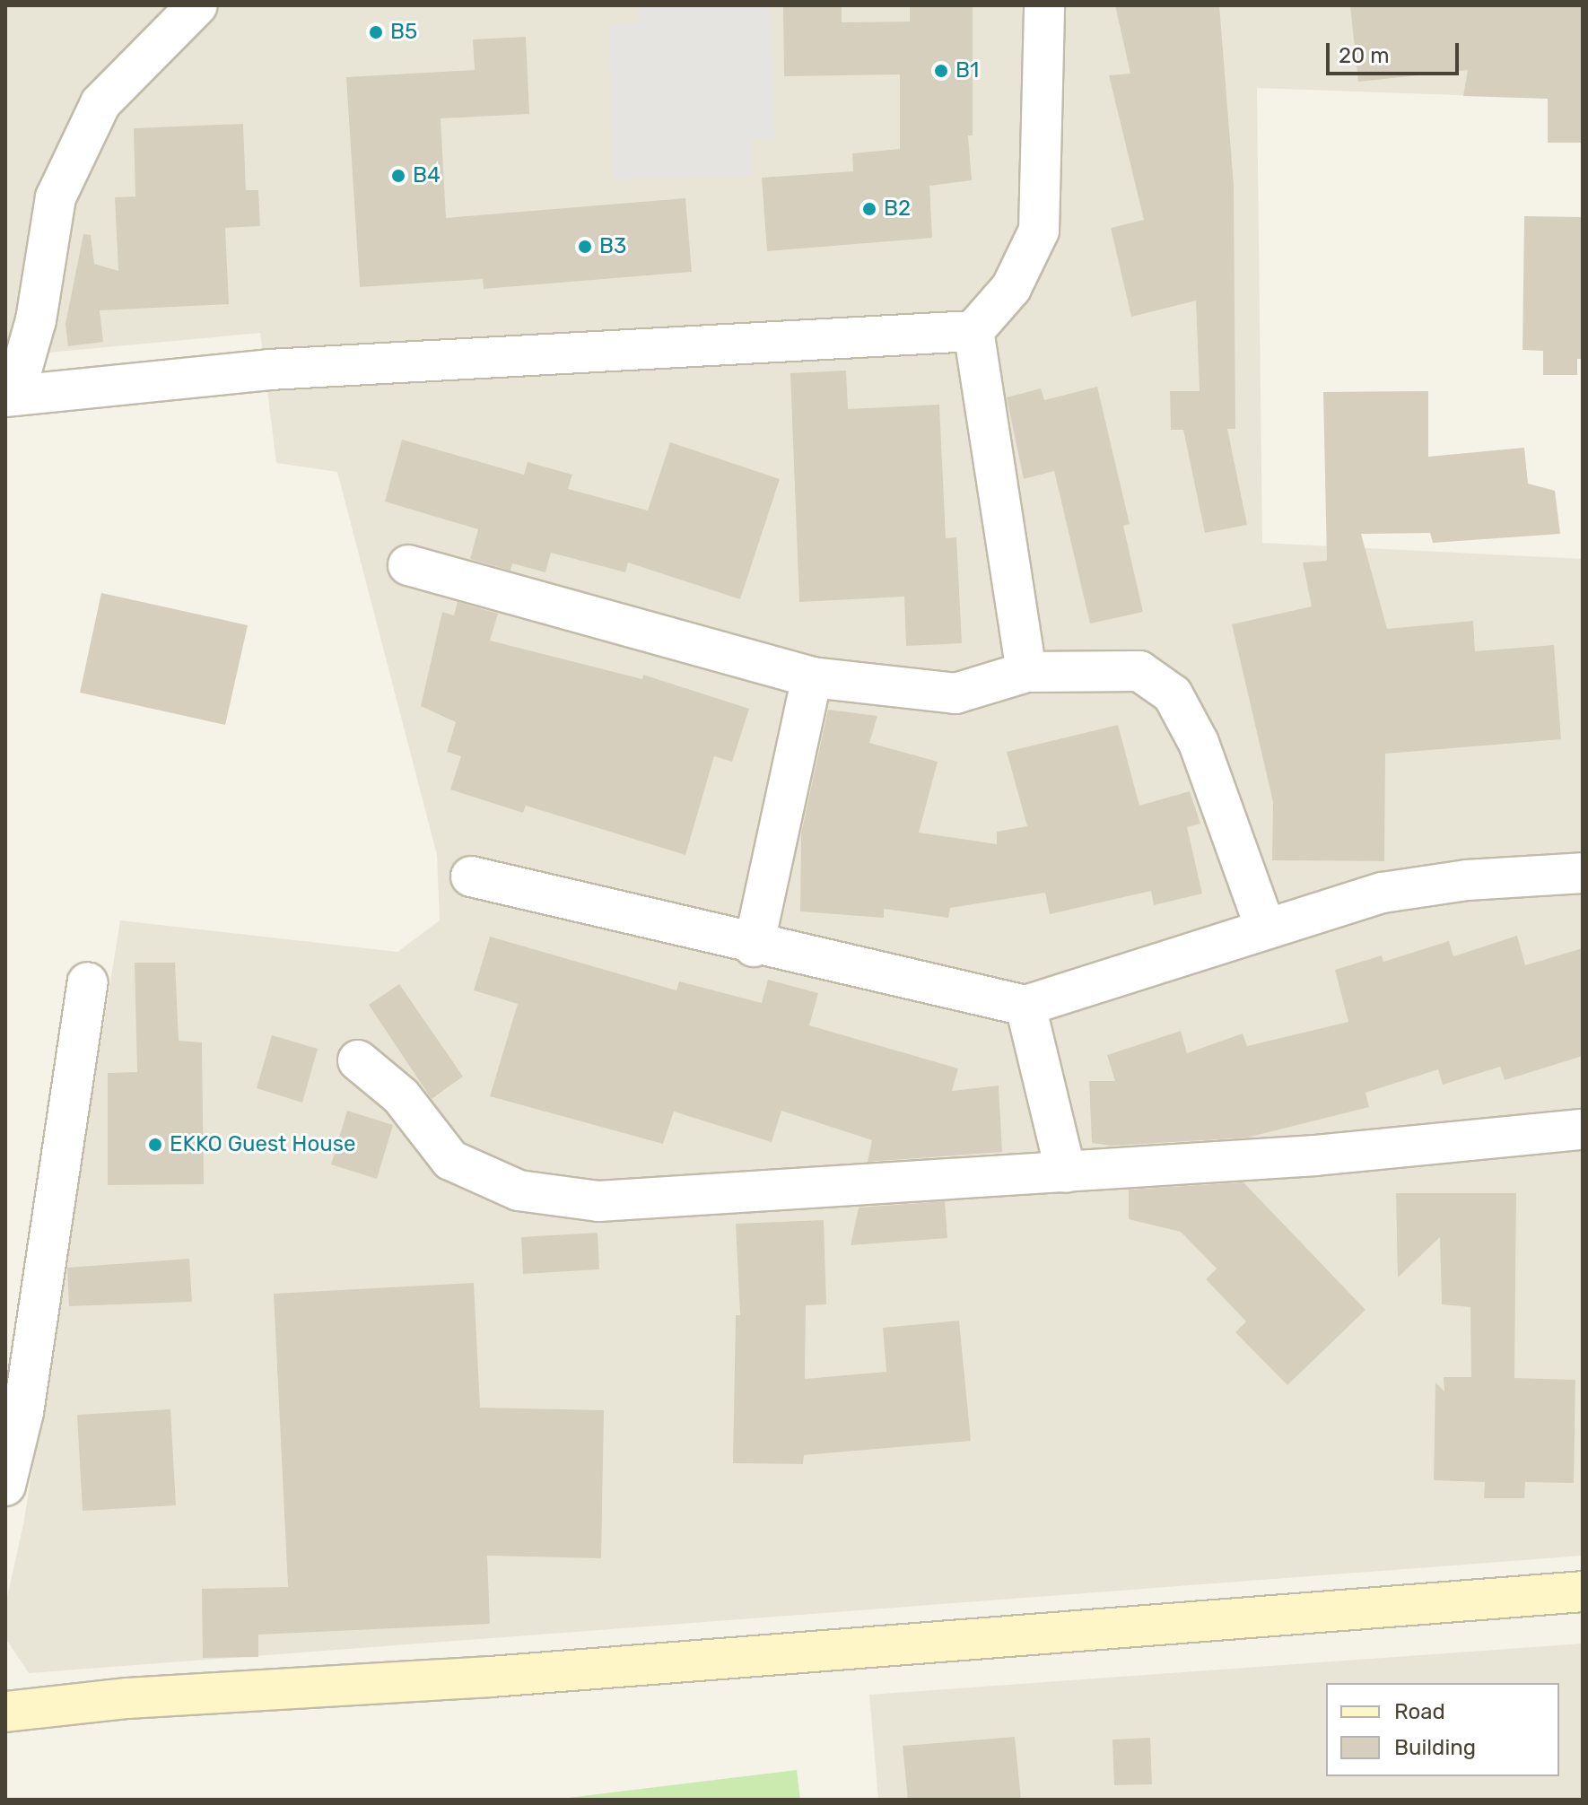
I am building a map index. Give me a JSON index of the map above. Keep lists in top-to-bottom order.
{
  "places": [
    "B5",
    "B1",
    "B4",
    "B2",
    "B3",
    "EKKO Guest House"
  ],
  "legend": ["Road", "Building"],
  "scale_bar": "20 m"
}
